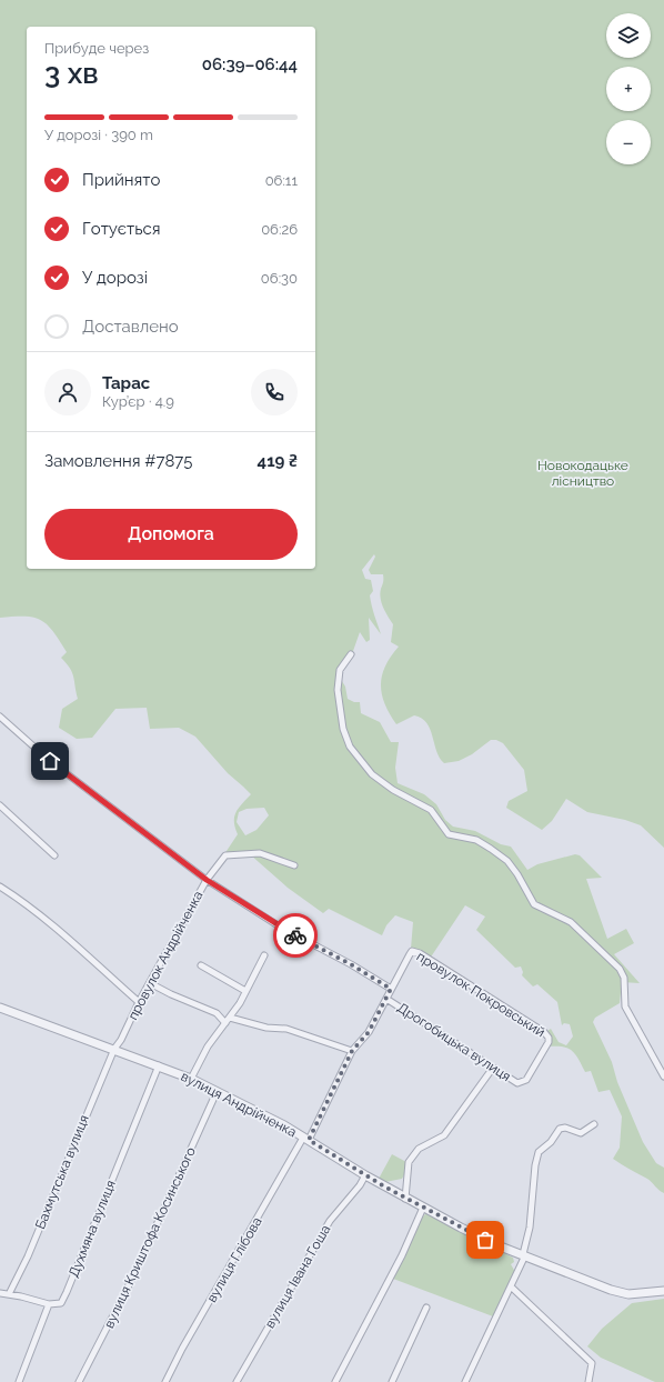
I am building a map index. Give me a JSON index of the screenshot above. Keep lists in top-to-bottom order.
{
  "streets": {
    "street": [
      "провулок Андрійченка",
      "провулок Покровський",
      "Дрогобицька вулиця",
      "вулиця Андрійченка",
      "Бахмутська вулиця",
      "Духмяна вулиця",
      "вулиця Криштофа Косинського",
      "вулиця Глібова",
      "вулиця Івана Гоша"
    ]
  },
  "crossings": [
    ["провулок Андрійченка", "вулиця Андрійченка"],
    ["провулок Андрійченка", "Бахмутська вулиця"],
    ["провулок Покровський", "Дрогобицька вулиця"],
    ["провулок Покровський", "вулиця Глібова"],
    ["Дрогобицька вулиця", "вулиця Глібова"],
    ["вулиця Андрійченка", "Бахмутська вулиця"],
    ["вулиця Андрійченка", "Духмяна вулиця"],
    ["вулиця Андрійченка", "вулиця Криштофа Косинського"],
    ["вулиця Андрійченка", "вулиця Глібова"],
    ["вулиця Андрійченка", "вулиця Івана Гоша"]
  ],
  "parks": ["Новокодацьке лісництво"],
  "page": {
    "map_buttons": ["+", "−"],
    "heading": ["3 хв", "Прибуде через", "06:39–06:44"],
    "panel": [
      "Тарас",
      "Кур’єр · 4.9",
      "Замовлення #7875",
      "419 ₴"
    ],
    "bar": "У дорозі · 390 m",
    "list": [
      ["Прийнято", "06:11"],
      ["Готується", "06:26"],
      ["У дорозі", "06:30"],
      "Доставлено"
    ],
    "buttons": "Допомога"
  }
}
